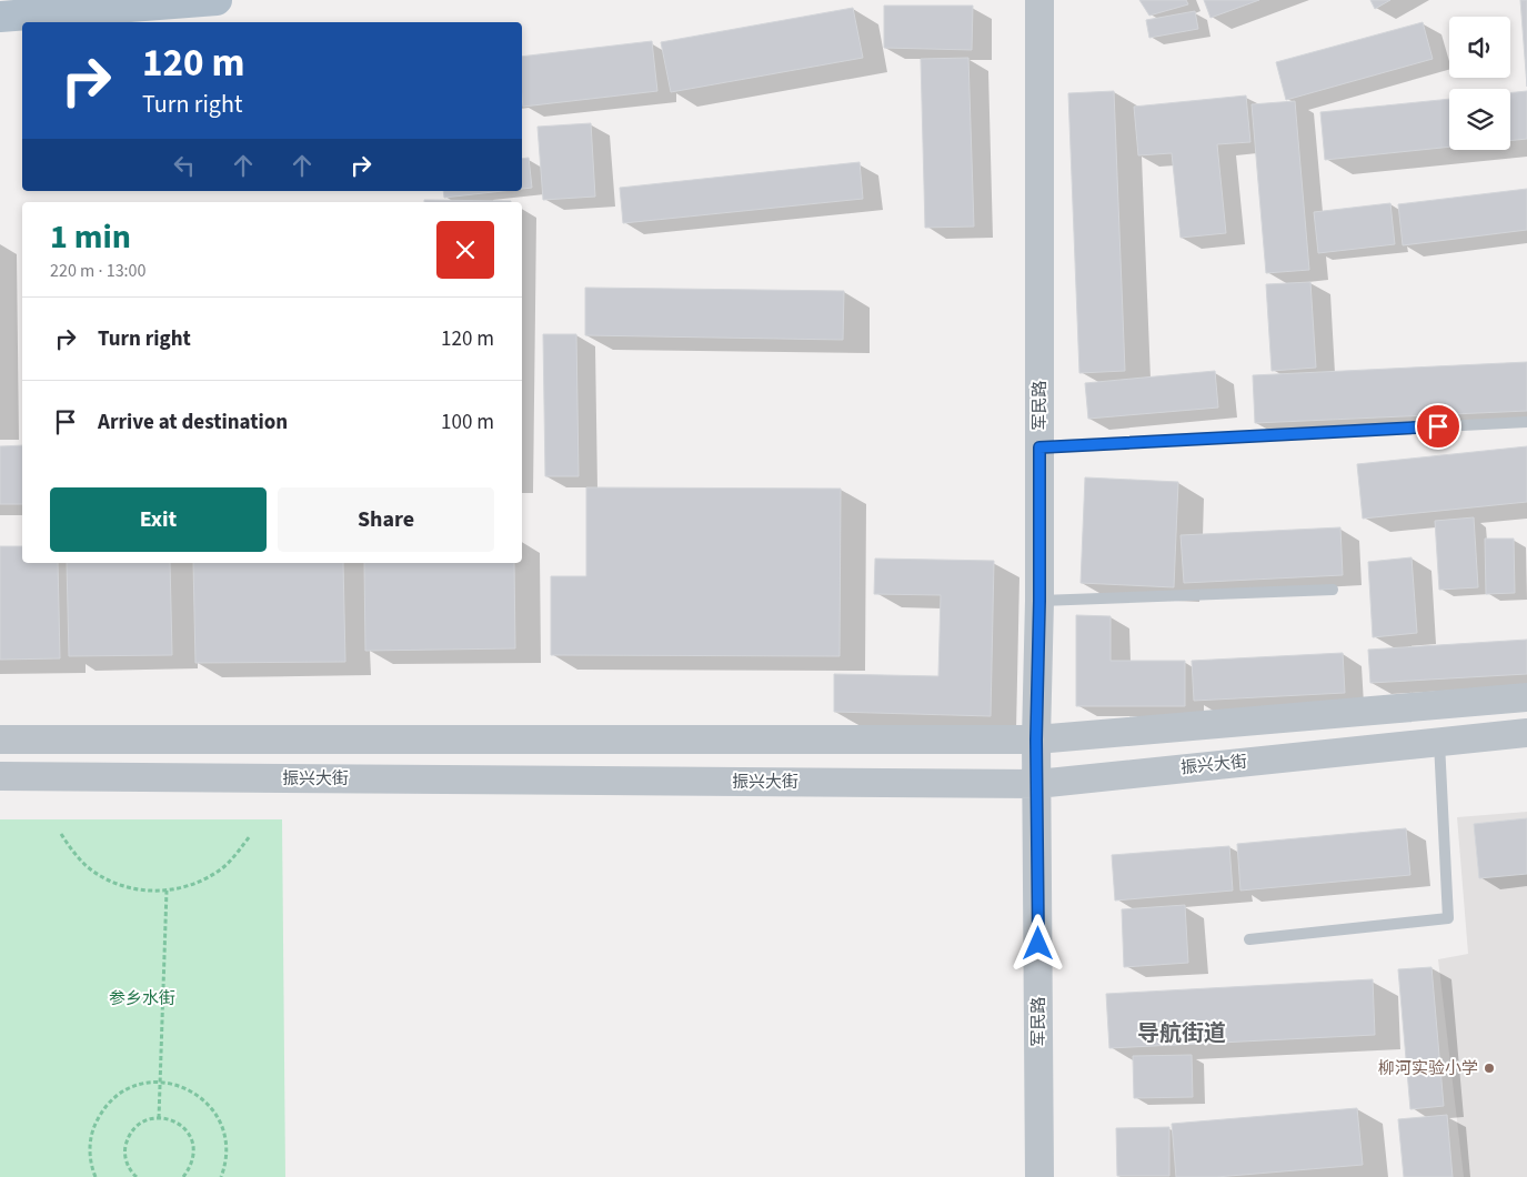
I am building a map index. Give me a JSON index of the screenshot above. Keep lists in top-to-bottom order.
{
  "streets": {
    "street": ["军民路", "振兴大街"]
  },
  "crossings": [
    ["军民路", "振兴大街"]
  ],
  "districts": ["导航街道"],
  "parks": ["参乡水街"],
  "places": ["柳河实验小学"],
  "page": {
    "turn": ["120 m", "Turn right"],
    "heading": ["1 min", "220 m · 13:00"],
    "list": [
      {
        "name": "Turn right",
        "value": "120 m"
      },
      {
        "name": "Arrive at destination",
        "value": "100 m"
      }
    ],
    "buttons": ["Exit", "Share"]
  }
}
